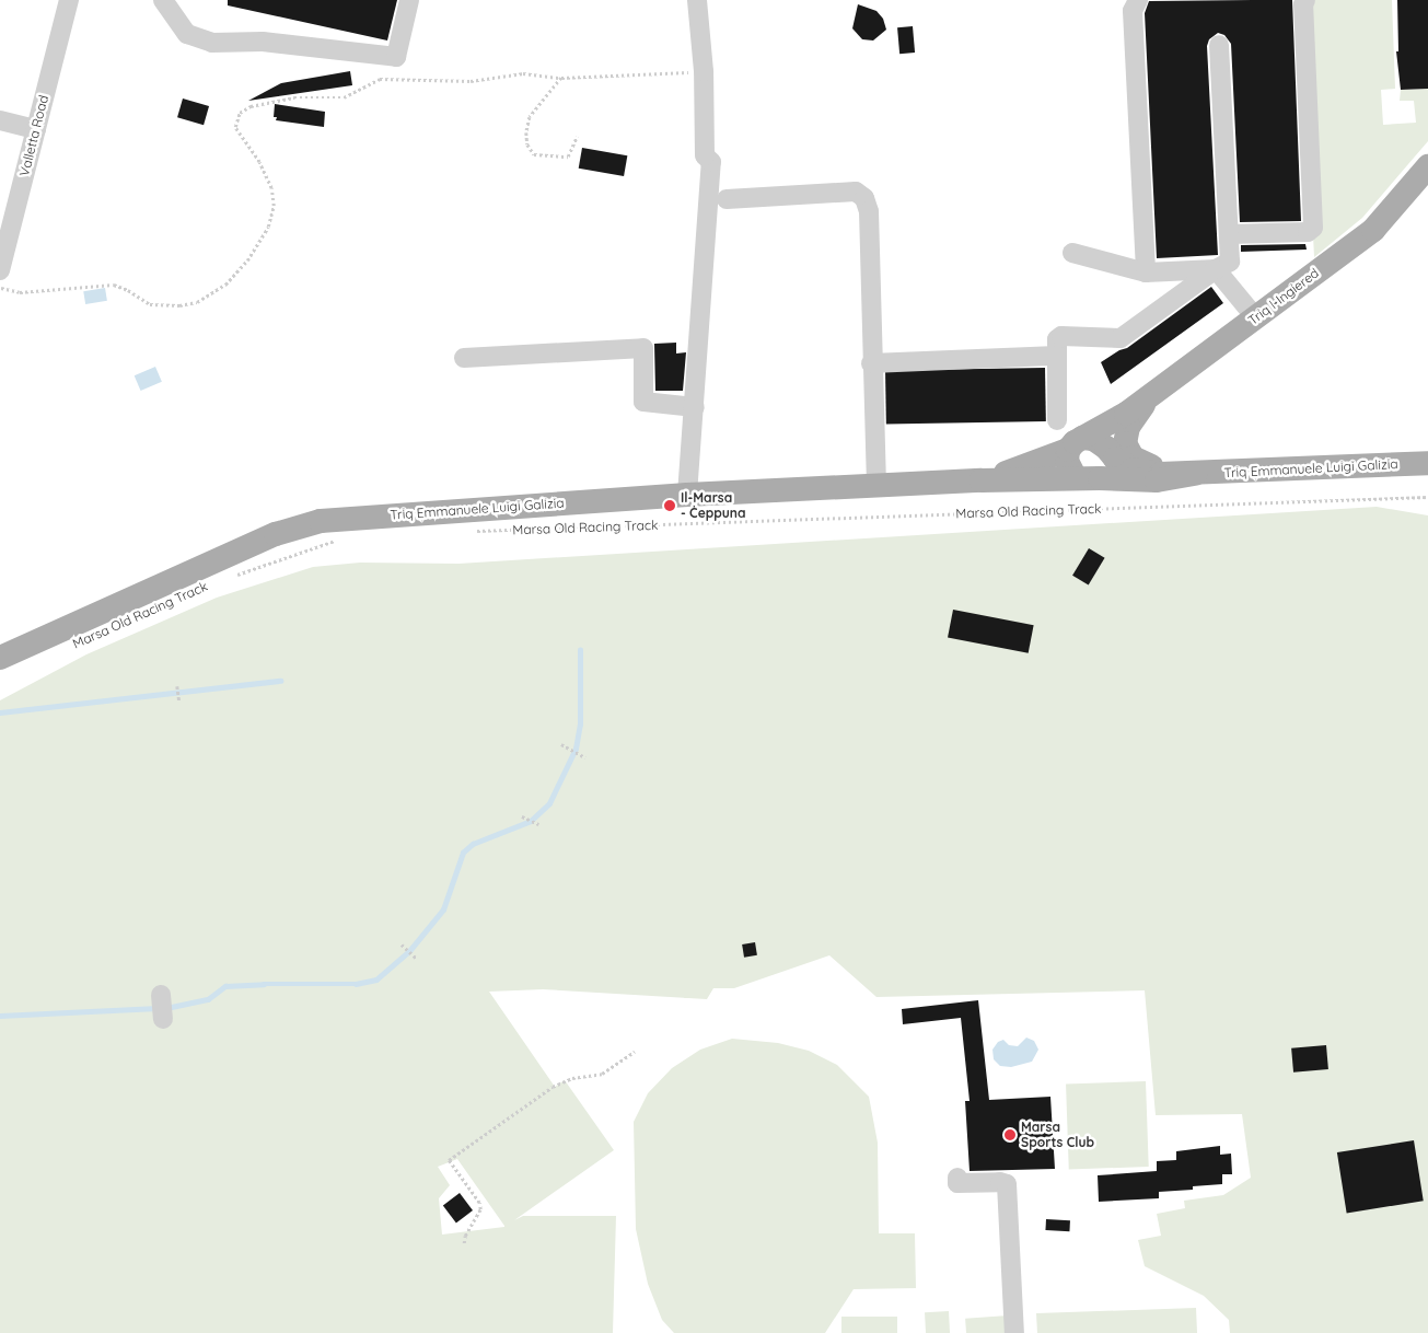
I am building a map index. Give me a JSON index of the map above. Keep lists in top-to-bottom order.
{
  "streets": {
    "main road": ["Triq l-Ingiered", "Triq Emmanuele Luigi Galizia"],
    "street": ["Valletta Road"],
    "path": ["Marsa Old Racing Track"]
  },
  "crossings": [
    ["Triq l-Ingiered", "Triq Emmanuele Luigi Galizia"]
  ],
  "places": ["Il-Marsa - Ċeppuna", "Marsa Sports Club"]
}
